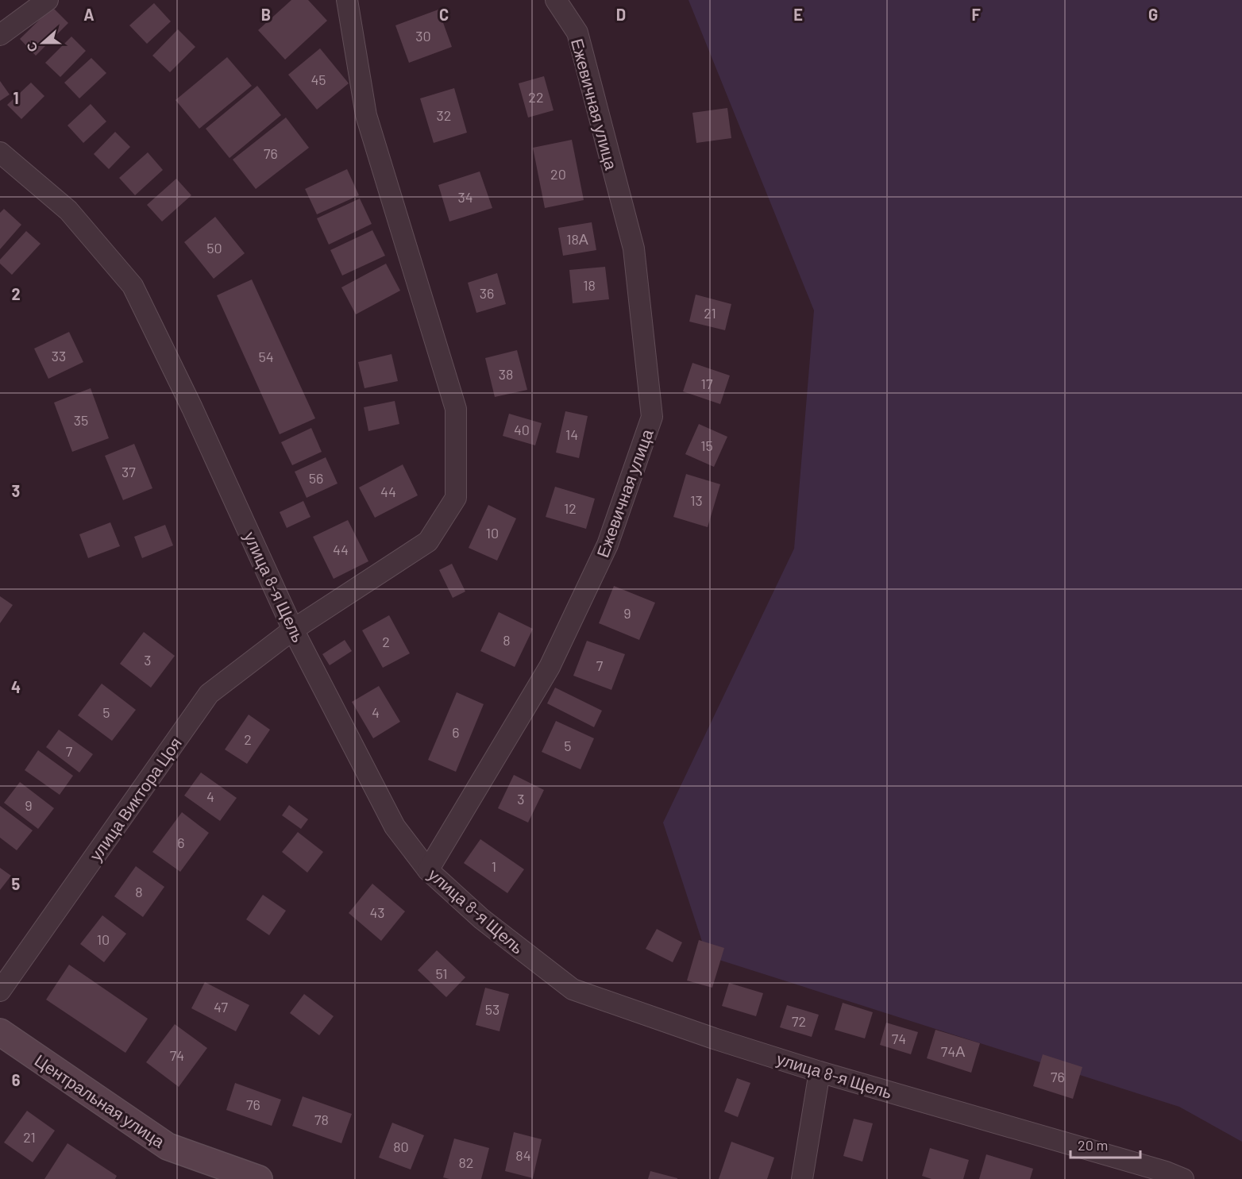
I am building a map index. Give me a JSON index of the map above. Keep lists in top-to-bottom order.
{
  "streets": {
    "street": [
      "Ежевичная улица",
      "улица 8-я Щель",
      "улица Виктора Цоя",
      "Центральная улица"
    ]
  },
  "crossings": [
    ["Ежевичная улица", "улица 8-я Щель"],
    ["улица 8-я Щель", "улица Виктора Цоя"]
  ],
  "house_numbers": [
    "30",
    "45",
    "22",
    "32",
    "76",
    "20",
    "34",
    "18А",
    "50",
    "18",
    "36",
    "21",
    "33",
    "54",
    "38",
    "17",
    "35",
    "40",
    "14",
    "15",
    "37",
    "56",
    "44",
    "13",
    "12",
    "10",
    "44",
    "9",
    "8",
    "2",
    "3",
    "7",
    "5",
    "4",
    "6",
    "2",
    "5",
    "7",
    "4",
    "3",
    "9",
    "6",
    "1",
    "8",
    "43",
    "10",
    "51",
    "47",
    "53",
    "72",
    "74",
    "74А",
    "74",
    "76",
    "76",
    "78",
    "21",
    "80",
    "84",
    "82"
  ],
  "scale_bar": "20 m",
  "north": "left",
  "grid": {
    "columns": [
      "A",
      "B",
      "C",
      "D",
      "E",
      "F",
      "G"
    ],
    "rows": [
      "1",
      "2",
      "3",
      "4",
      "5",
      "6"
    ]
  }
}
